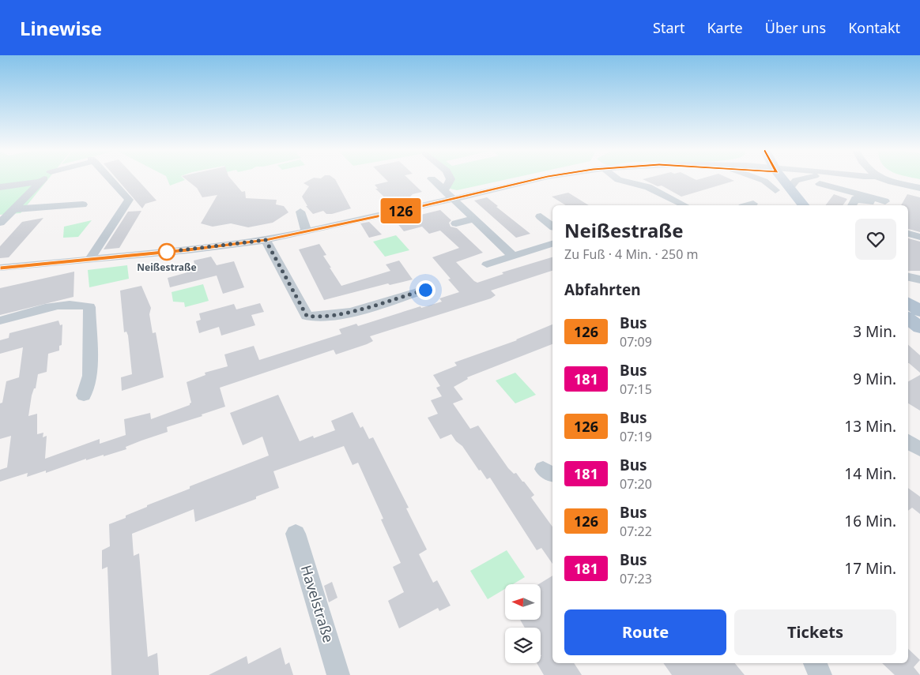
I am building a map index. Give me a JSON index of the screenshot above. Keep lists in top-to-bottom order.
{
  "streets": {
    "street": ["Havelstraße"]
  },
  "places": ["Neißestraße"],
  "lines": ["bus line 126"],
  "north": "left",
  "page": {
    "header": "Linewise",
    "nav": [
      "Start",
      "Karte",
      "Über uns",
      "Kontakt"
    ],
    "on_map": "126",
    "heading": [
      ["Neißestraße", "Zu Fuß · 4 Min. · 250 m"],
      "Abfahrten"
    ],
    "list": [
      {
        "mark": "126",
        "name": "Bus",
        "note": "07:09",
        "value": "3 Min."
      },
      {
        "mark": "181",
        "name": "Bus",
        "note": "07:15",
        "value": "9 Min."
      },
      {
        "mark": "126",
        "name": "Bus",
        "note": "07:19",
        "value": "13 Min."
      },
      {
        "mark": "181",
        "name": "Bus",
        "note": "07:20",
        "value": "14 Min."
      },
      {
        "mark": "126",
        "name": "Bus",
        "note": "07:22",
        "value": "16 Min."
      },
      {
        "mark": "181",
        "name": "Bus",
        "note": "07:23",
        "value": "17 Min."
      }
    ],
    "buttons": ["Route", "Tickets"]
  }
}
